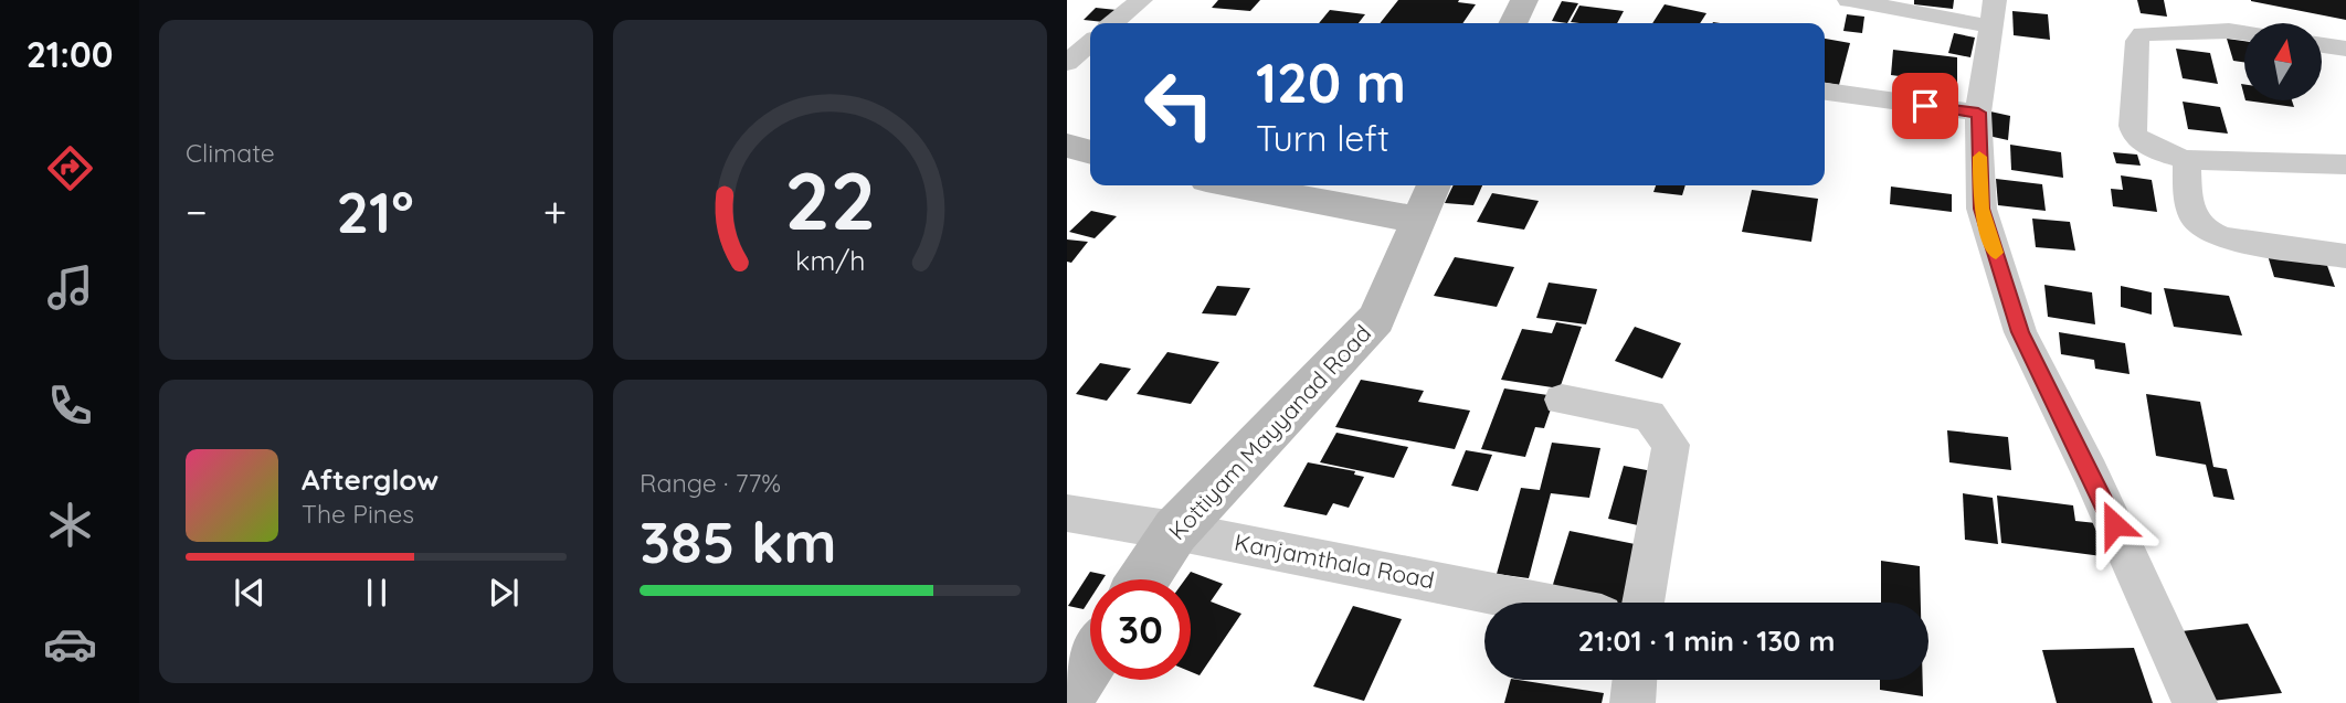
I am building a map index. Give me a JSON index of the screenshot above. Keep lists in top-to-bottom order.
{
  "streets": {
    "street": ["Kottiyam Mayyanad Road", "Kanjamthala Road"]
  },
  "crossings": [
    ["Kottiyam Mayyanad Road", "Kanjamthala Road"]
  ],
  "north": "top",
  "page": {
    "tabs": "21:00",
    "tile": [
      "Climate",
      ["Range · 77%", "385 km"]
    ],
    "turn": ["120 m", "Turn left"],
    "heat": ["−", "21°", "+"],
    "song": ["Afterglow", "The Pines"],
    "limit": "30",
    "trip": "21:01 · 1 min · 130 m",
    "gauge": ["22", "km/h"]
  }
}
